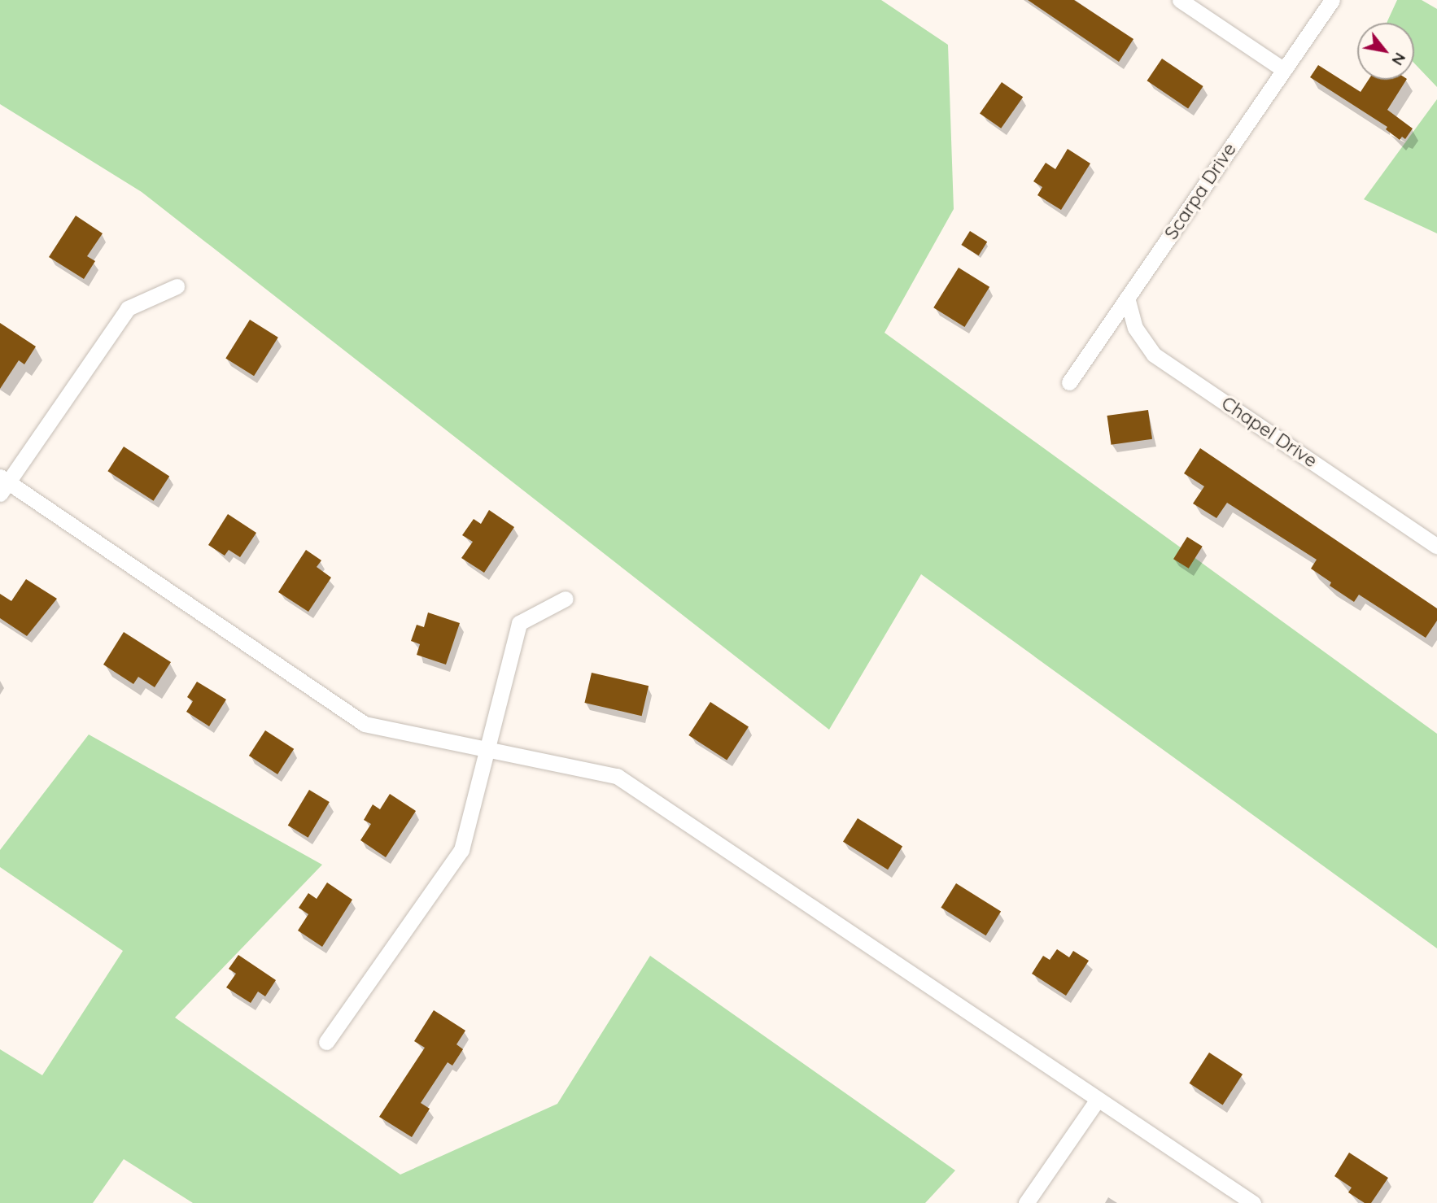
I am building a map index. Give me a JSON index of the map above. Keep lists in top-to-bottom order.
{
  "streets": {
    "street": ["Scarpa Drive", "Chapel Drive"]
  },
  "crossings": [
    ["Scarpa Drive", "Chapel Drive"]
  ],
  "north": "bottom right"
}
